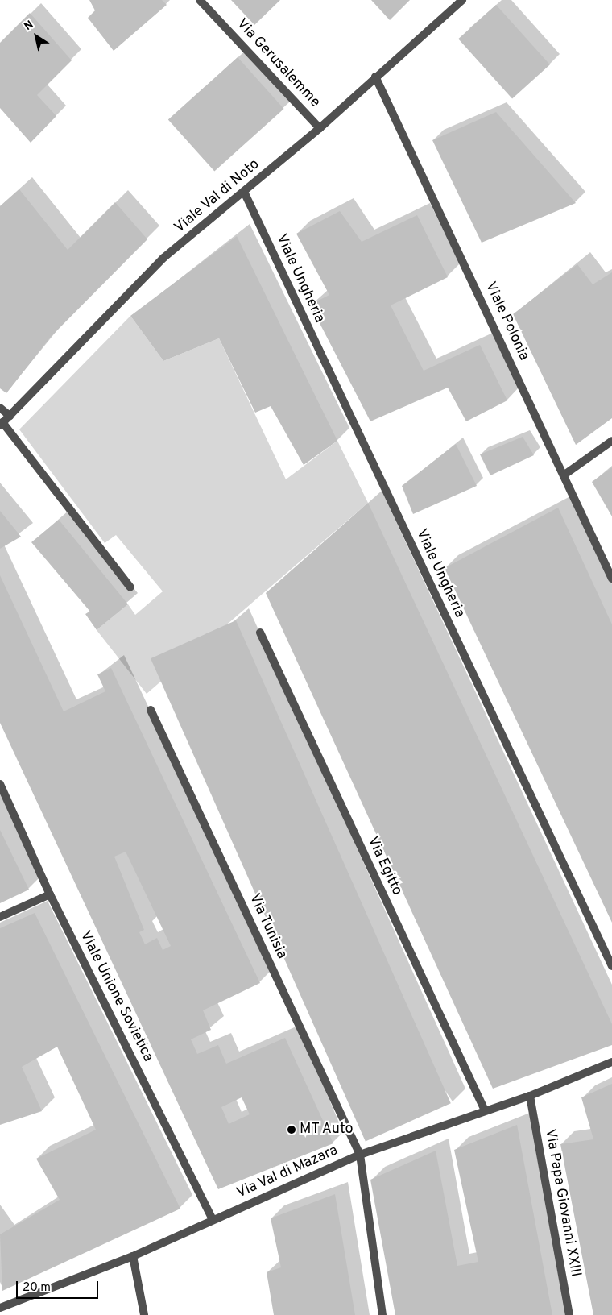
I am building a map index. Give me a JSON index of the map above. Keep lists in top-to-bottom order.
{
  "streets": {
    "street": [
      "Via Gerusalemme",
      "Viale Val di Noto",
      "Viale Ungheria",
      "Viale Polonia",
      "Via Egitto",
      "Via Tunisia",
      "Viale Unione Sovietica",
      "Via Val di Mazara",
      "Via Papa Giovanni XXIII"
    ]
  },
  "crossings": [
    ["Via Gerusalemme", "Viale Val di Noto"],
    ["Viale Val di Noto", "Viale Ungheria"],
    ["Viale Val di Noto", "Viale Polonia"],
    ["Via Egitto", "Via Val di Mazara"],
    ["Via Tunisia", "Via Val di Mazara"],
    ["Viale Unione Sovietica", "Via Val di Mazara"],
    ["Via Val di Mazara", "Via Papa Giovanni XXIII"]
  ],
  "places": ["MT Auto"],
  "scale_bar": "20 m",
  "north": "top left"
}
